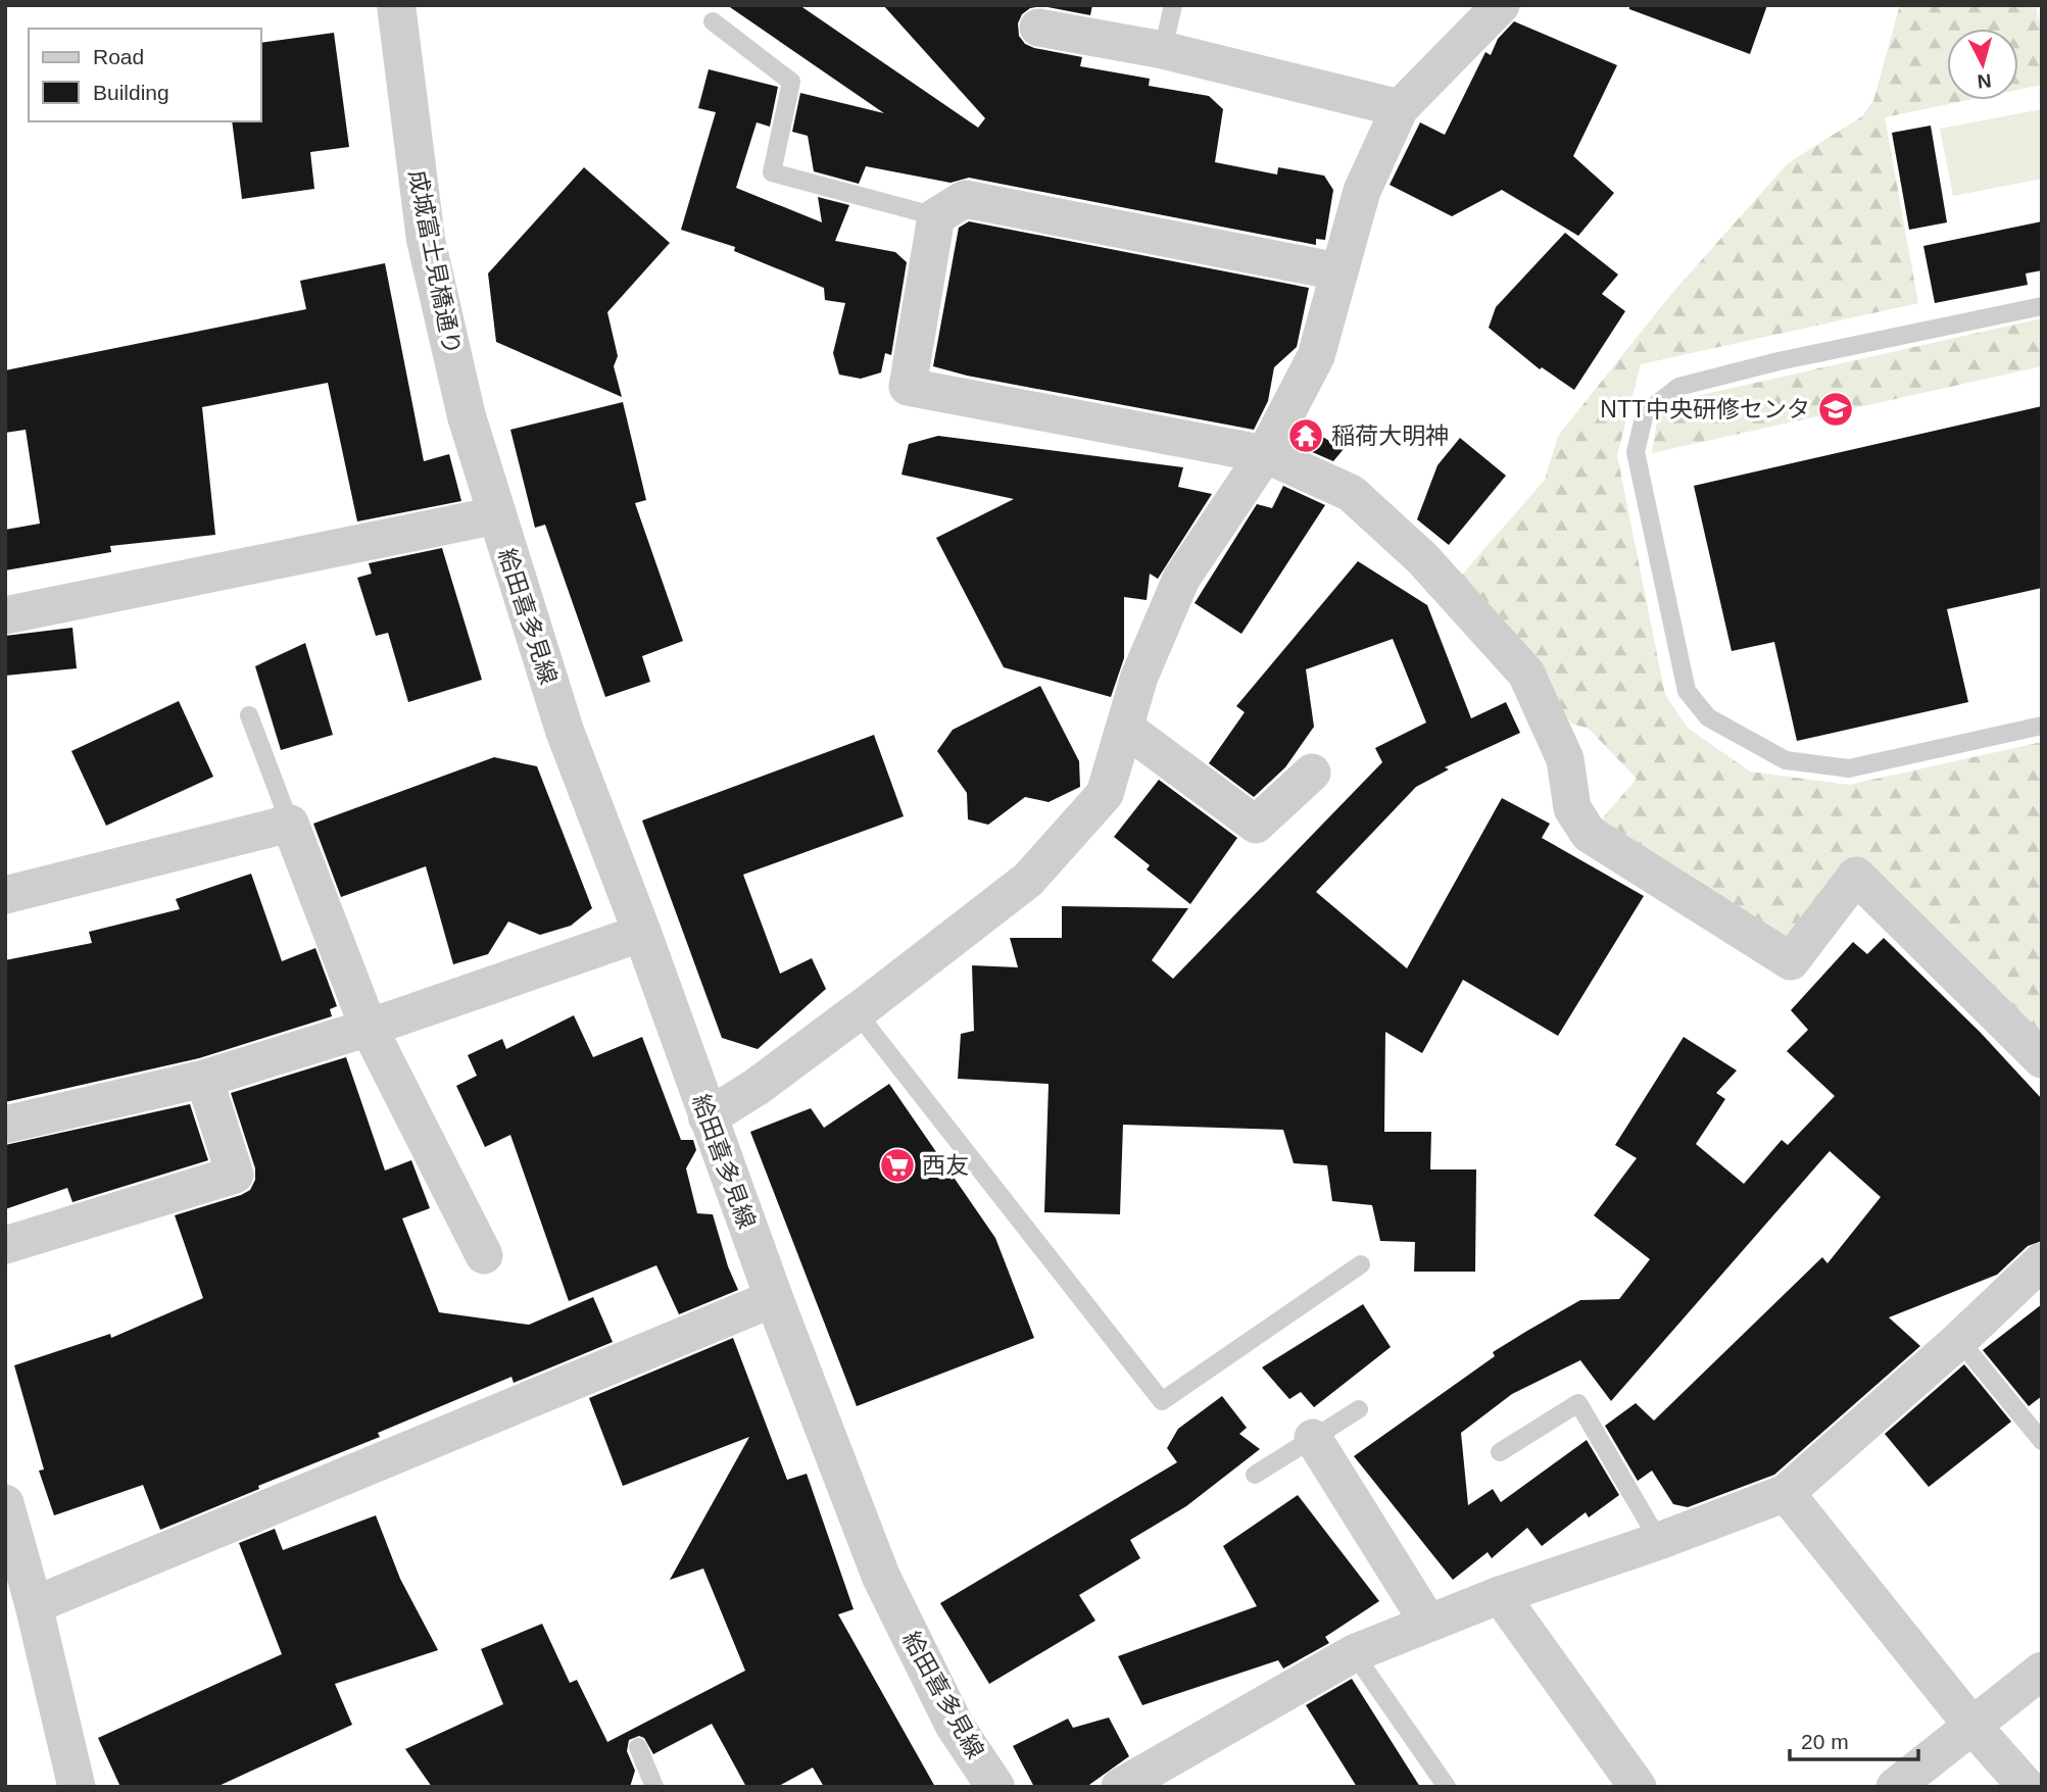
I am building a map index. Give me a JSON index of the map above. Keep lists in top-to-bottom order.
{
  "streets": {
    "street": ["成城富士見橋通り", "給田喜多見線"]
  },
  "crossings": [
    ["成城富士見橋通り", "給田喜多見線"]
  ],
  "places": {
    "school or university": ["NTT中央研修センタ"],
    "temple": ["稲荷大明神"],
    "supermarket": ["西友"]
  },
  "legend": ["Road", "Building"],
  "scale_bar": "20 m",
  "north": "bottom"
}
